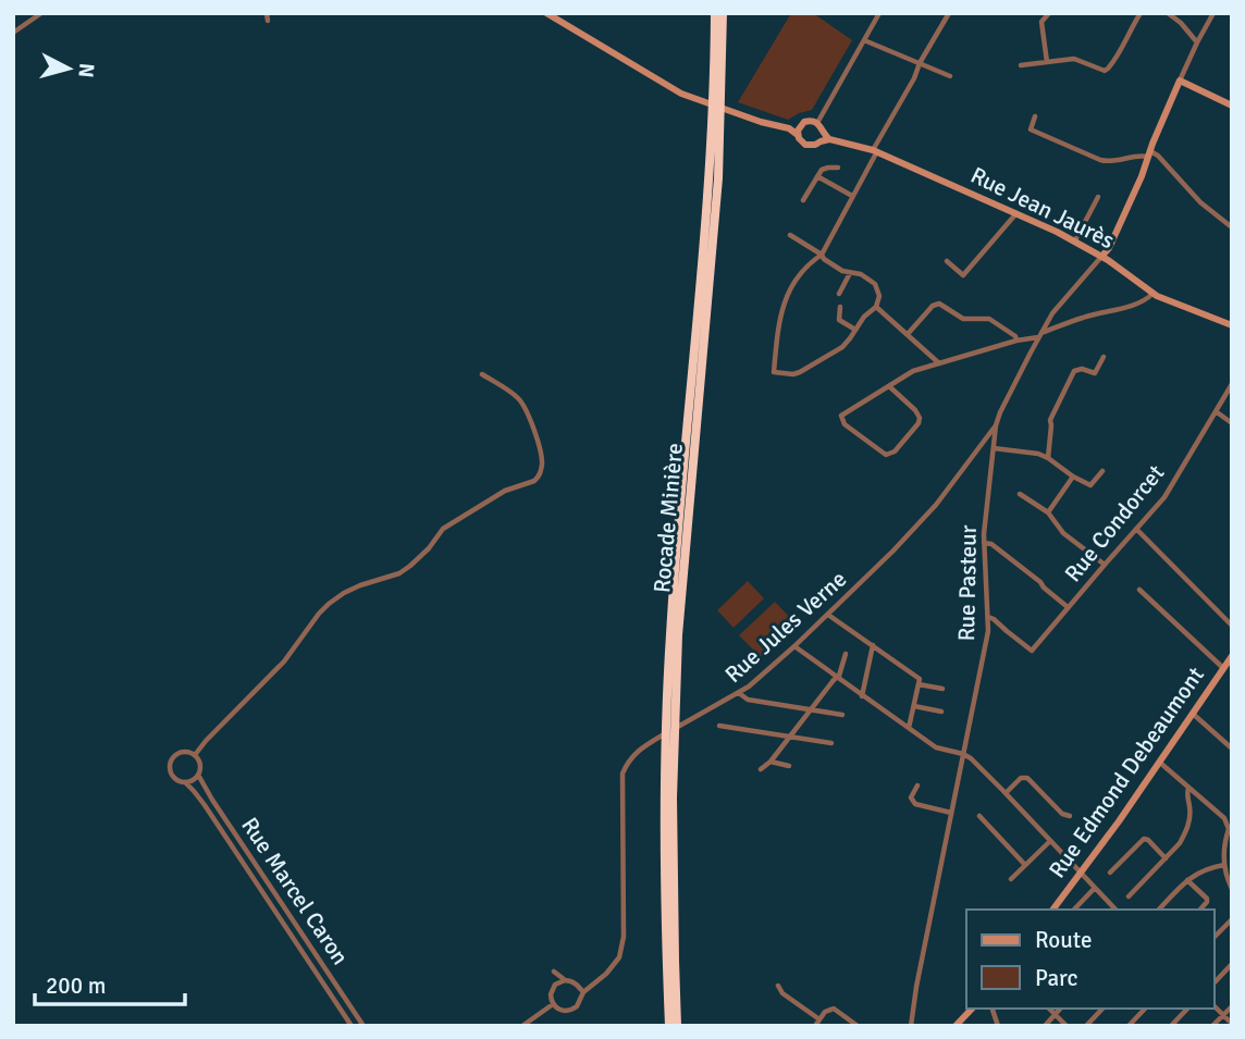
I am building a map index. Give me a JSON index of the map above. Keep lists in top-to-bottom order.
{
  "streets": {
    "highway": ["Rocade Minière"],
    "street": [
      "Rue Jean Jaurès",
      "Rue Condorcet",
      "Rue Pasteur",
      "Rue Jules Verne",
      "Rue Edmond Debeaumont",
      "Rue Marcel Caron"
    ]
  },
  "crossings": [
    ["Rue Jean Jaurès", "Rue Pasteur"],
    ["Rue Condorcet", "Rue Pasteur"],
    ["Rue Pasteur", "Rue Jules Verne"]
  ],
  "legend": ["Route", "Parc"],
  "scale_bar": "200 m",
  "north": "right"
}
